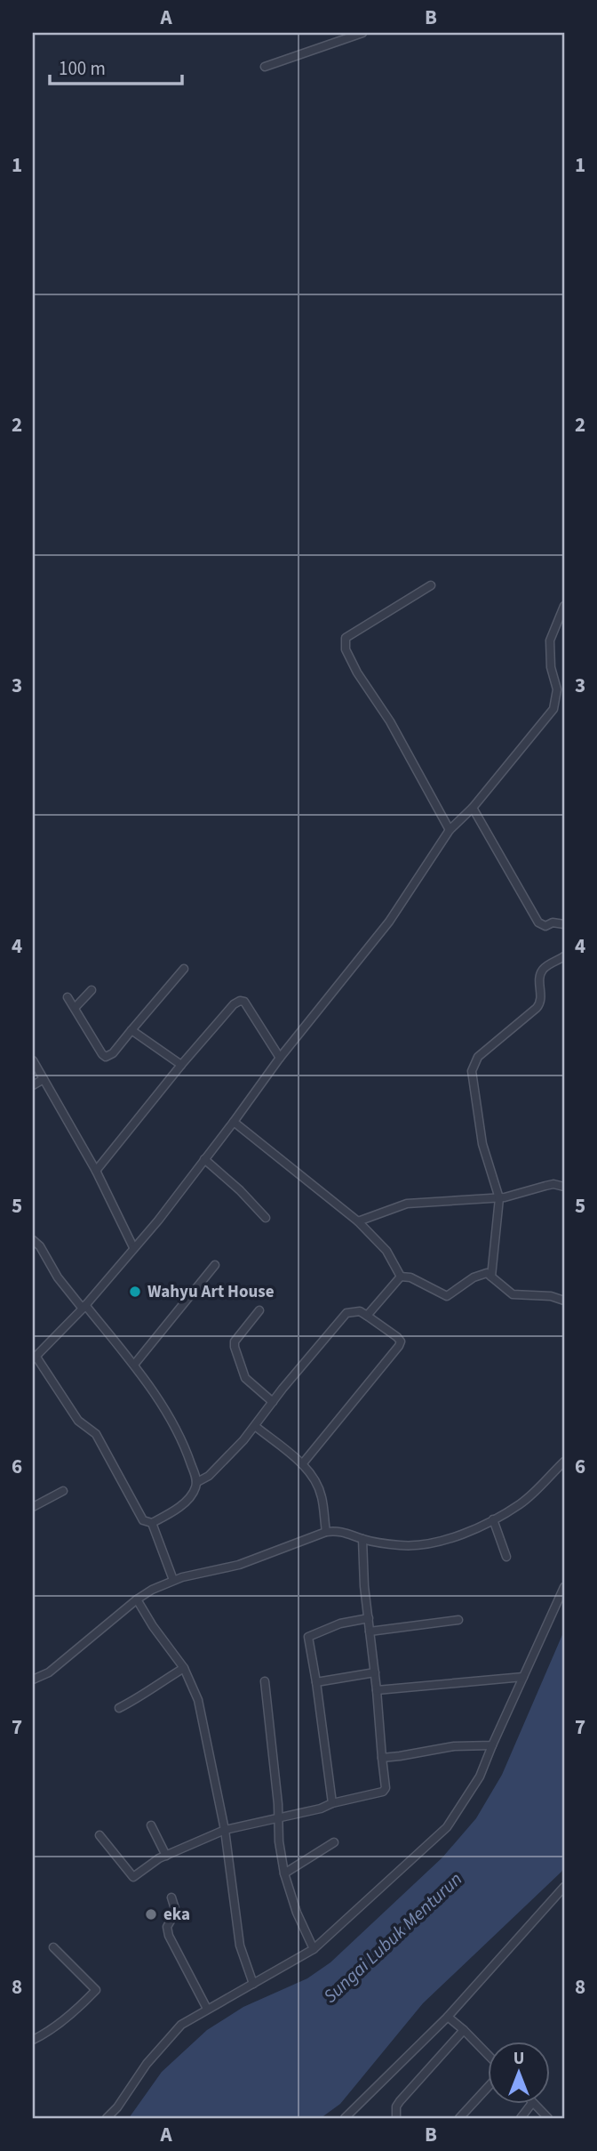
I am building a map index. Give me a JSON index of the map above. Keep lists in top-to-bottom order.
{
  "water": ["Sungai Lubuk Menturun"],
  "places": ["Wahyu Art House", "eka"],
  "scale_bar": "100 m",
  "north": "top",
  "grid": {
    "columns": ["A", "B"],
    "rows": [
      "1",
      "2",
      "3",
      "4",
      "5",
      "6",
      "7",
      "8"
    ]
  }
}
